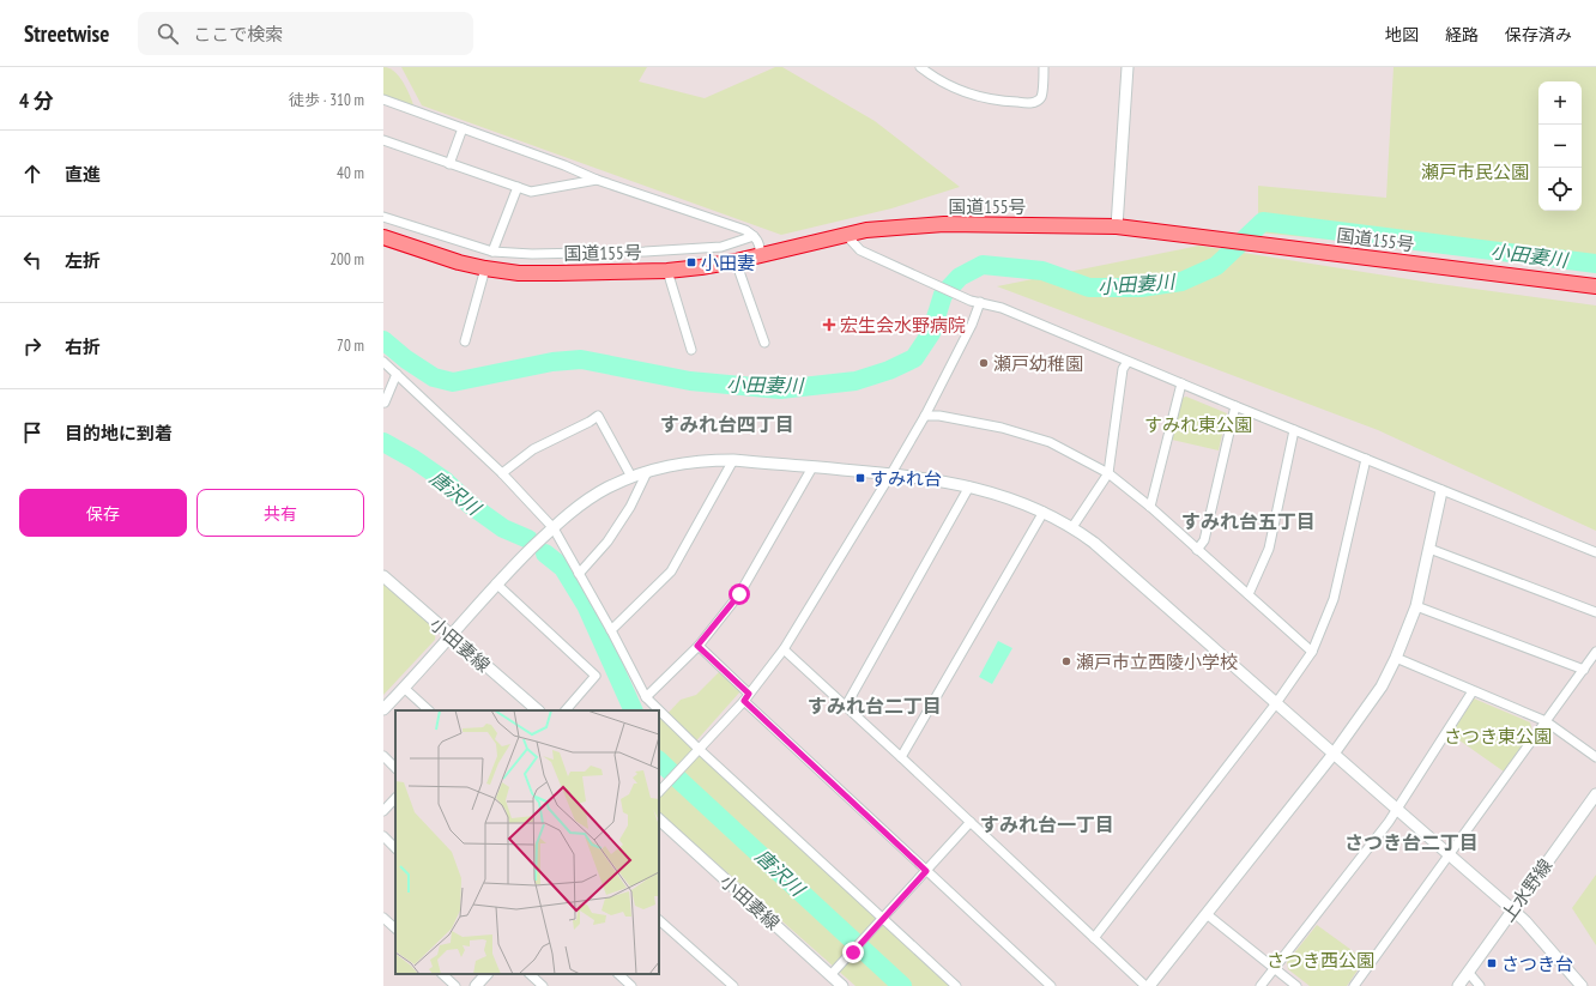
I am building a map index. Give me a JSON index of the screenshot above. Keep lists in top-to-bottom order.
{
  "streets": {
    "highway": ["国道155号"],
    "street": ["小田妻線", "上水野線"]
  },
  "districts": [
    "すみれ台四丁目",
    "すみれ台五丁目",
    "すみれ台二丁目",
    "すみれ台一丁目",
    "さつき台二丁目"
  ],
  "water": ["小田妻川", "唐沢川"],
  "parks": [
    "瀬戸市民公園",
    "すみれ東公園",
    "さつき東公園",
    "さつき西公園"
  ],
  "places": {
    "transit": ["小田妻", "すみれ台", "さつき台"],
    "health": ["宏生会水野病院"],
    "other": ["瀬戸幼稚園", "瀬戸市立西陵小学校"]
  },
  "page": {
    "header": "Streetwise",
    "search": "ここで検索",
    "nav": ["地図", "経路", "保存済み"],
    "heading": ["4 分", "徒歩 · 310 m"],
    "map_buttons": ["+", "−"],
    "list": [
      ["直進", "40 m"],
      ["左折", "200 m"],
      ["右折", "70 m"],
      "目的地に到着"
    ],
    "buttons": ["保存", "共有"]
  }
}
